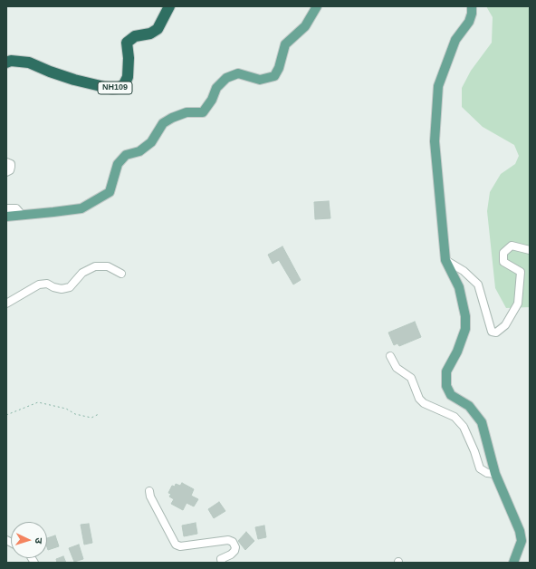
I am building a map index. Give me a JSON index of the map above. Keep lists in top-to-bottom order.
{
  "streets": {
    "highway": ["NH109"]
  },
  "north": "right"
}
